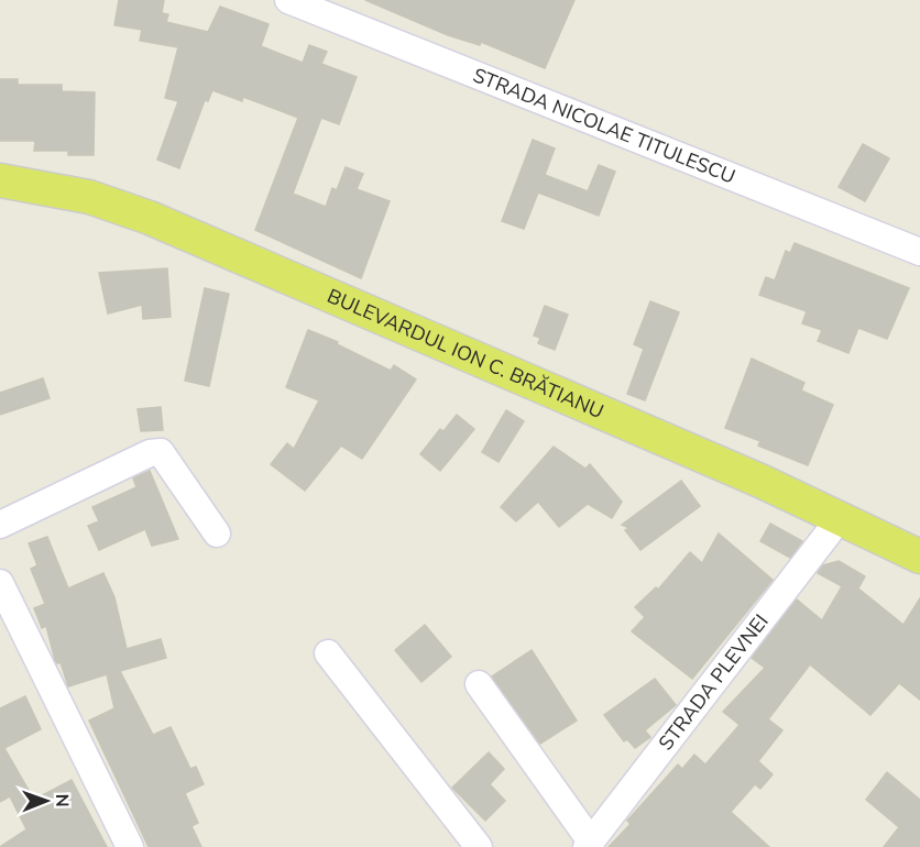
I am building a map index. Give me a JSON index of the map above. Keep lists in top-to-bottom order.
{
  "streets": {
    "main road": ["BULEVARDUL ION C. BRĂTIANU"],
    "street": ["STRADA NICOLAE TITULESCU", "STRADA PLEVNEI"]
  },
  "crossings": [
    ["BULEVARDUL ION C. BRĂTIANU", "STRADA PLEVNEI"]
  ],
  "north": "right"
}
